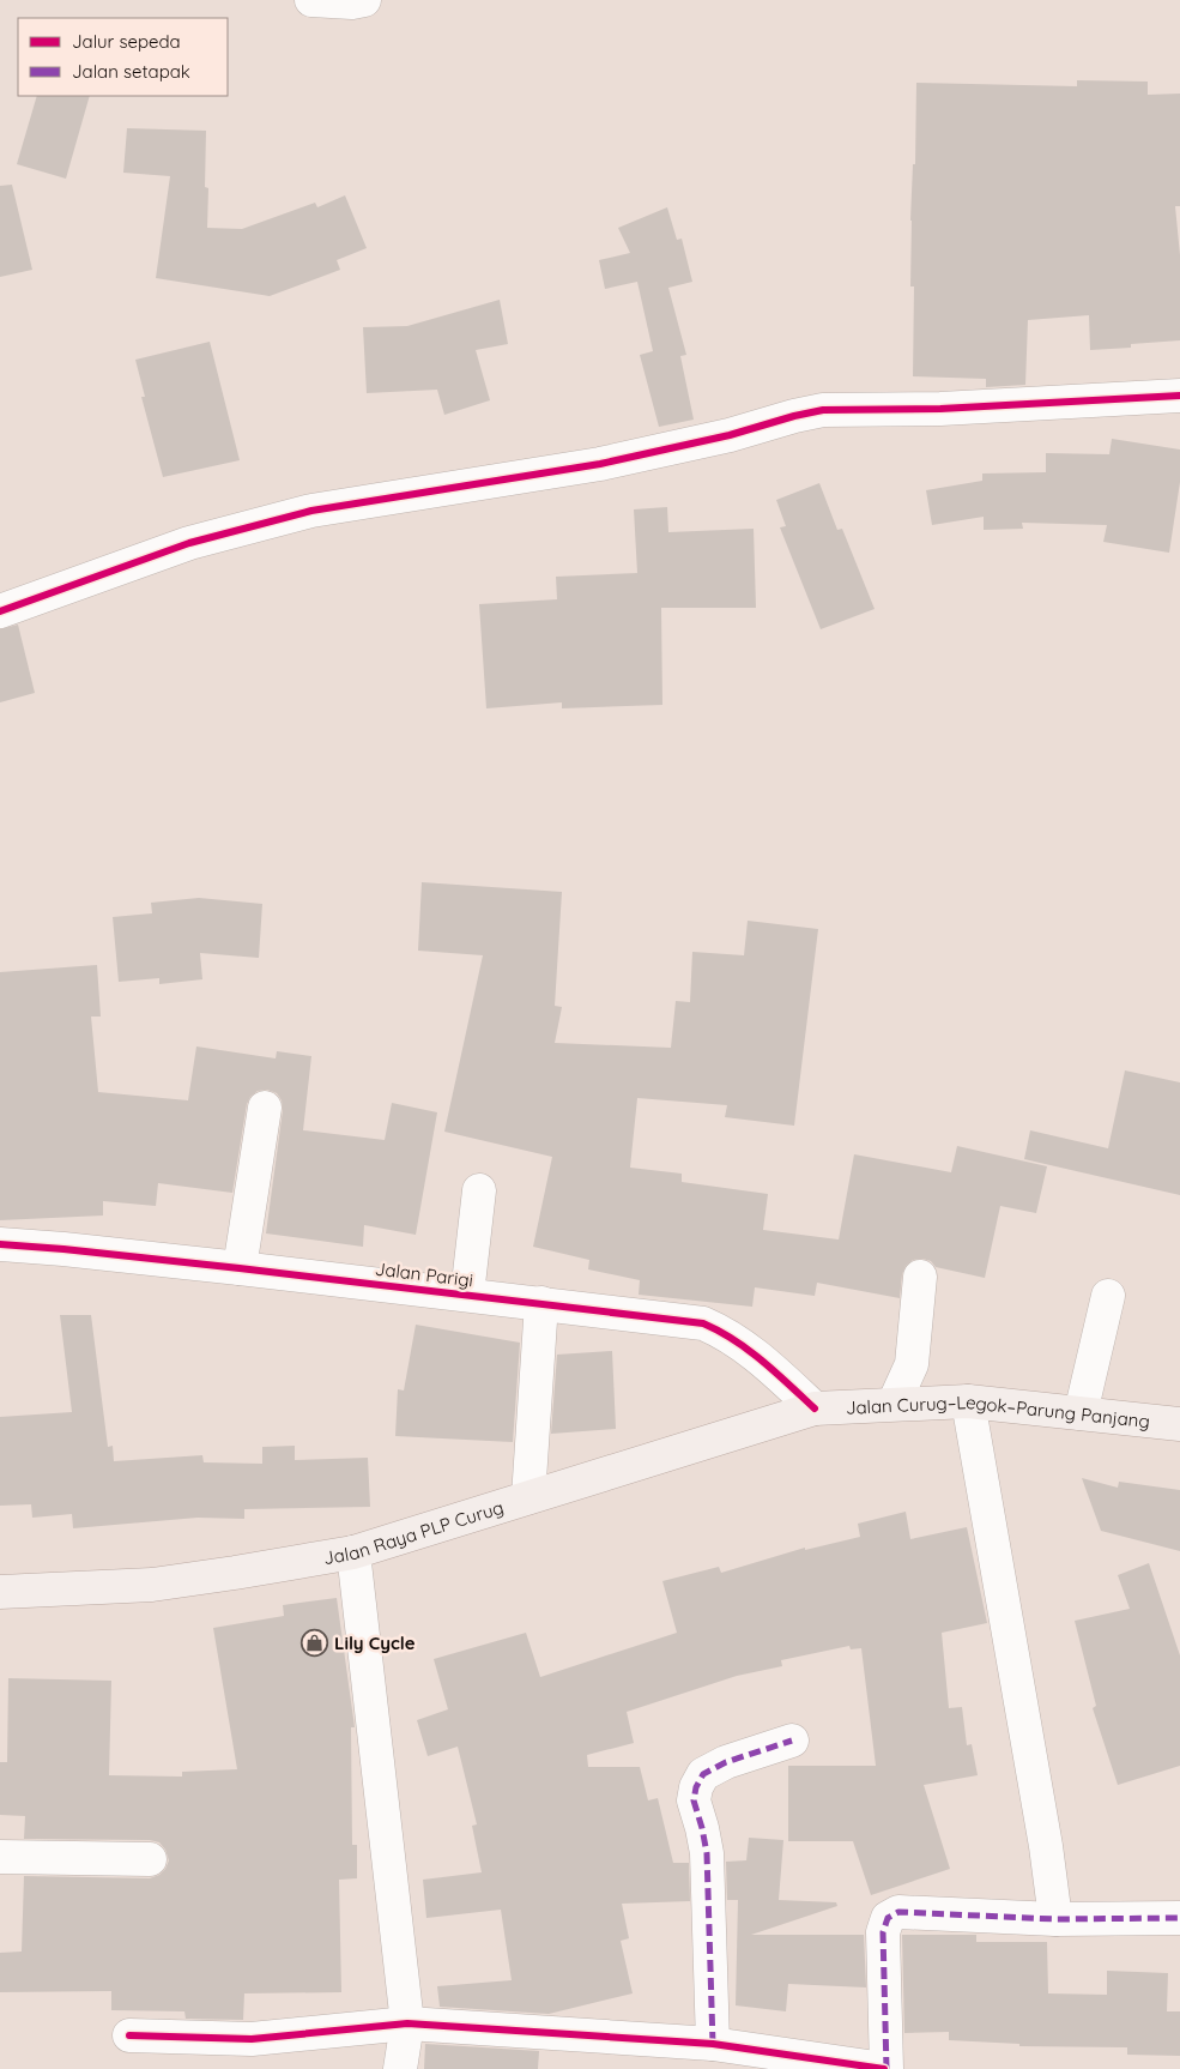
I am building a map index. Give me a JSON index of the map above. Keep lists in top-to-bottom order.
{
  "streets": {
    "main road": ["Jalan Curug–Legok–Parung Panjang", "Jalan Raya PLP Curug"],
    "street": ["Jalan Parigi"]
  },
  "crossings": [
    ["Jalan Parigi", "Jalan Curug–Legok–Parung Panjang"],
    ["Jalan Parigi", "Jalan Raya PLP Curug"],
    ["Jalan Curug–Legok–Parung Panjang", "Jalan Raya PLP Curug"]
  ],
  "places": {
    "shop": ["Lily Cycle"]
  },
  "legend": ["Jalur sepeda", "Jalan setapak"]
}
